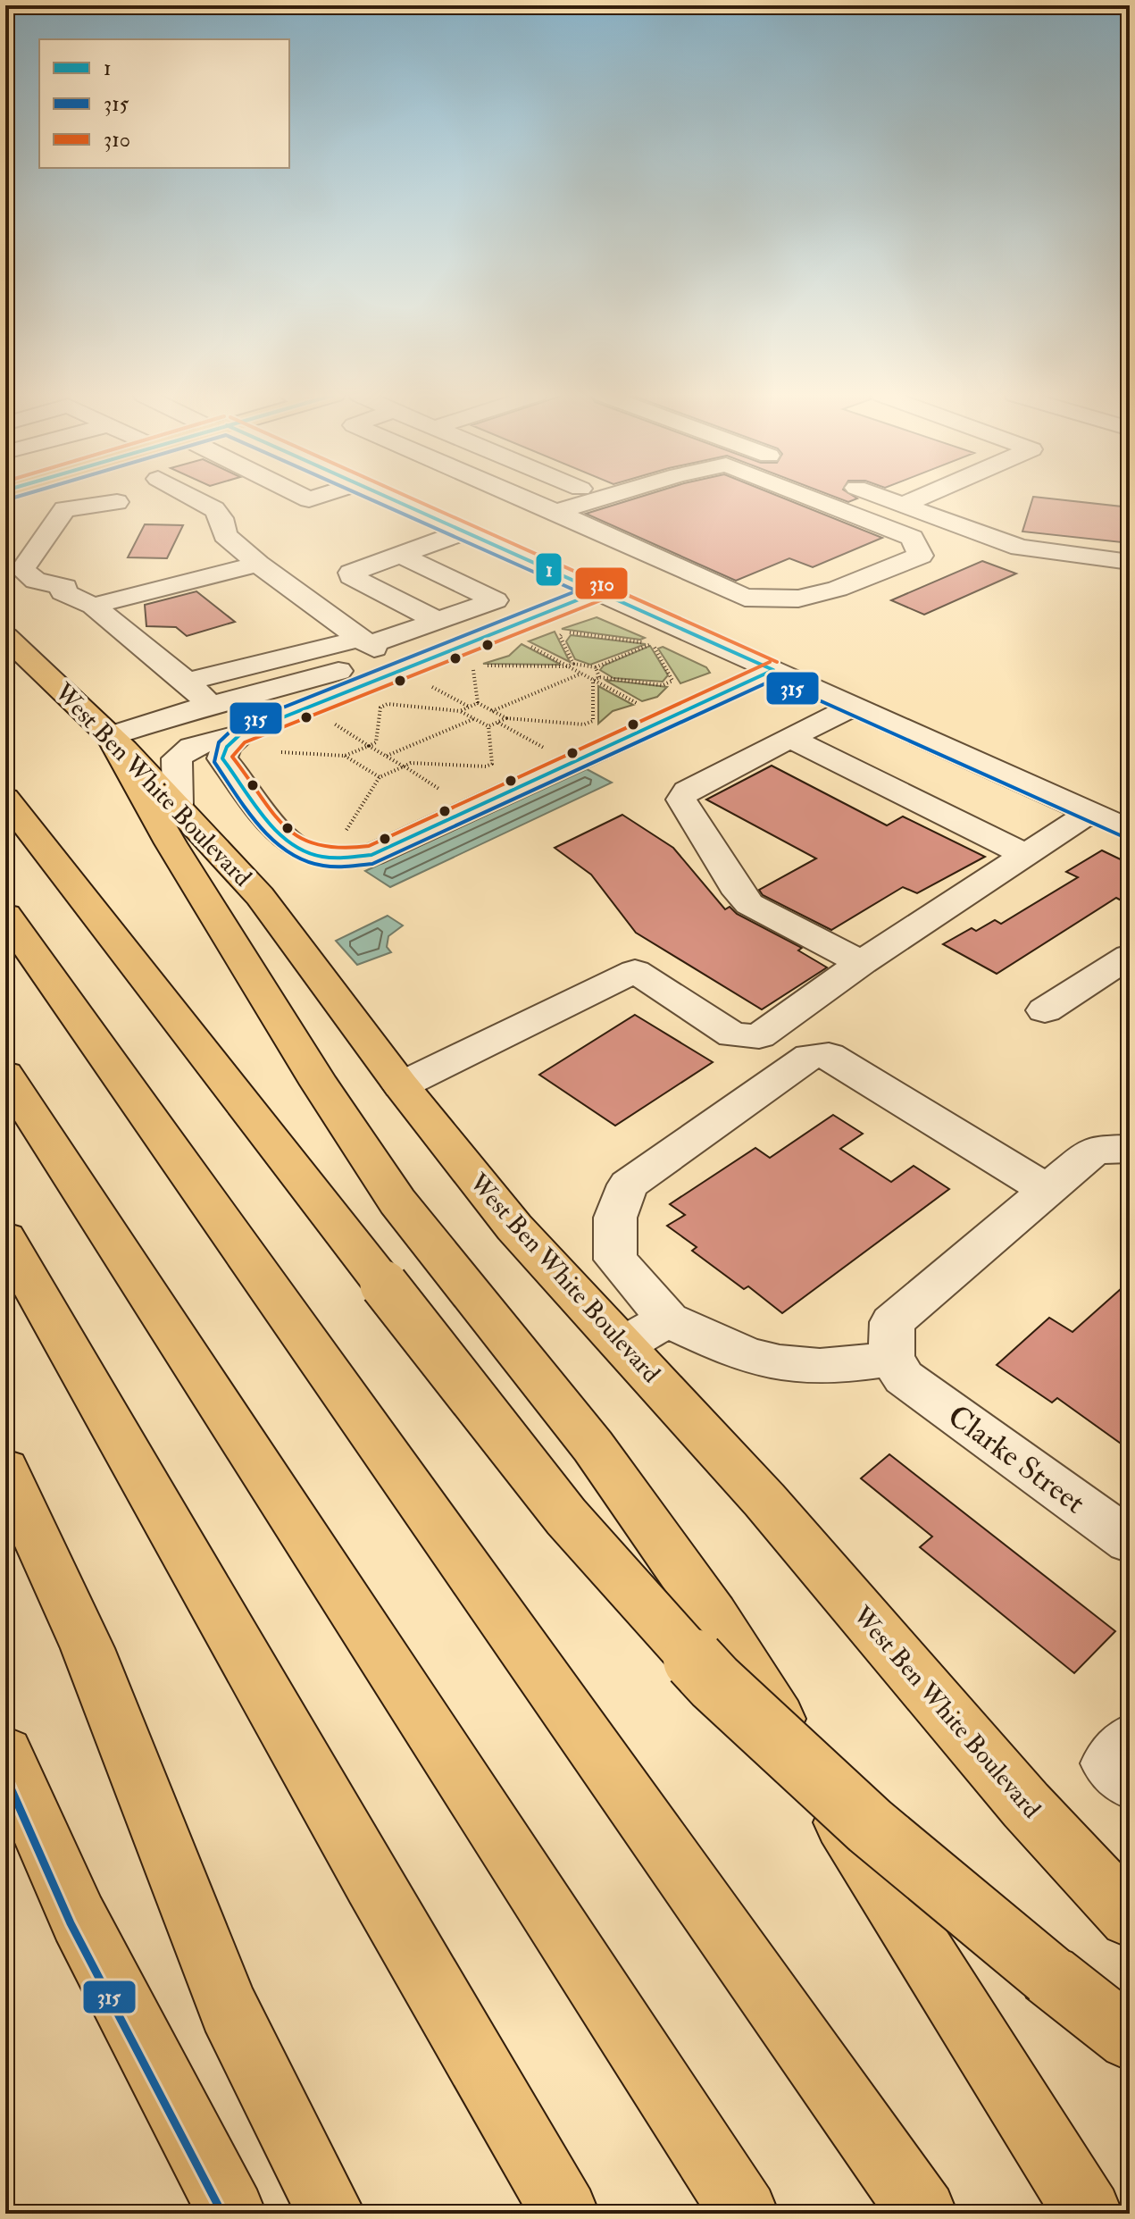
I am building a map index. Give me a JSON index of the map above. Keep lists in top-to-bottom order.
{
  "streets": {
    "main road": ["West Ben White Boulevard"],
    "street": ["Clarke Street"]
  },
  "lines": ["transit line 1", "transit line 315", "transit line 310"],
  "legend": ["1", "315", "310"]
}
